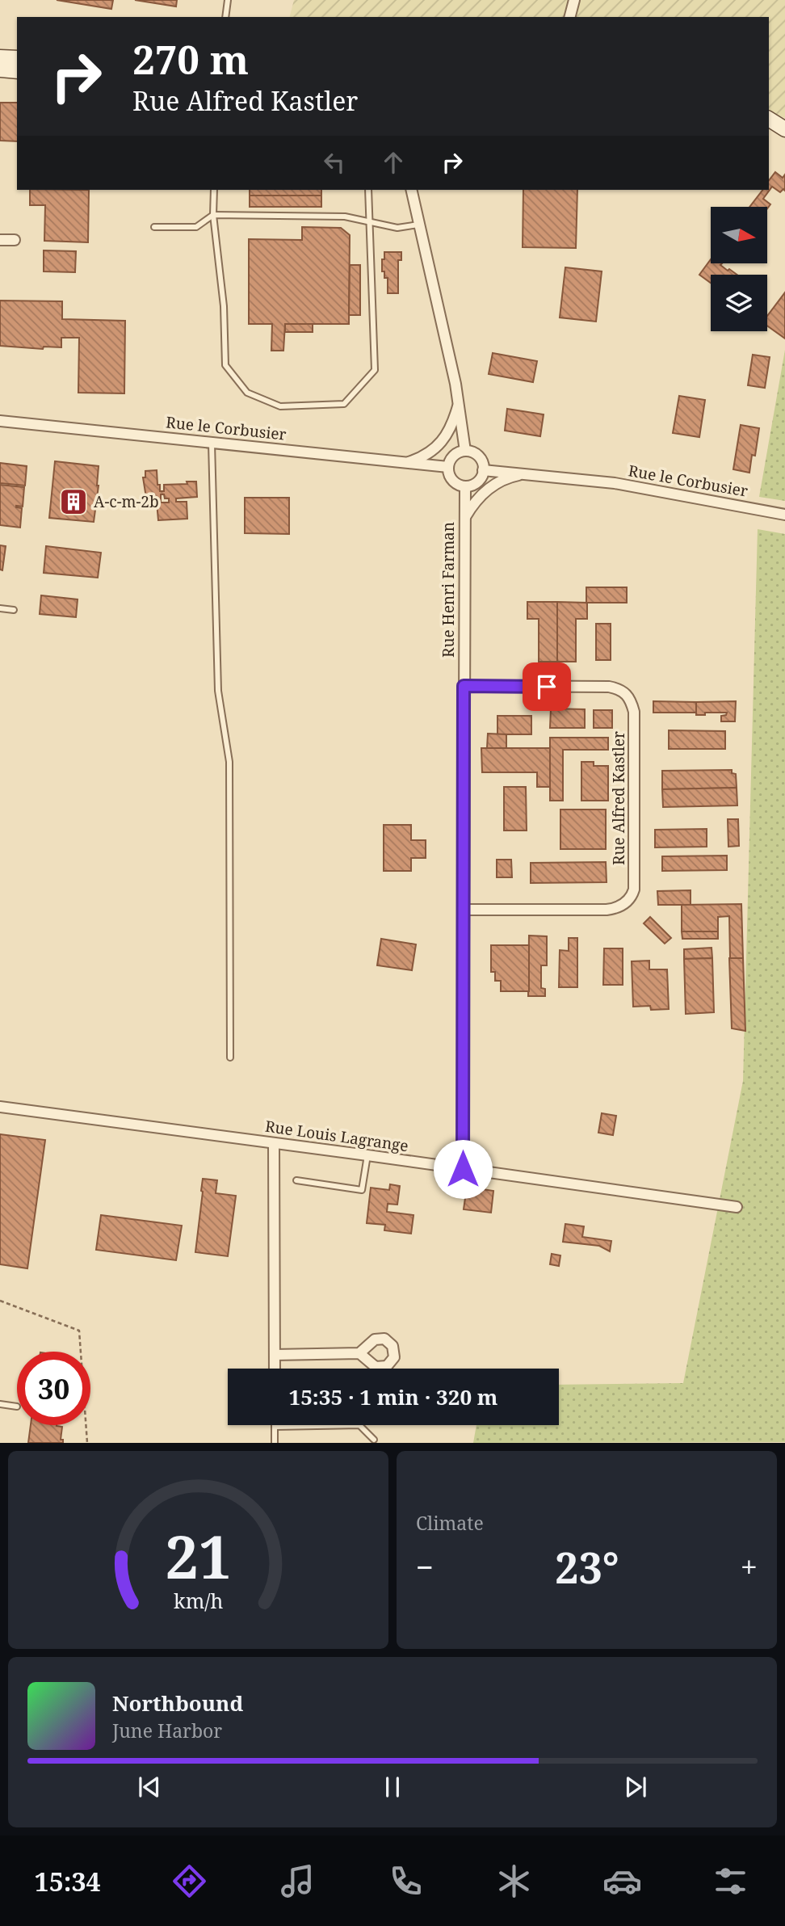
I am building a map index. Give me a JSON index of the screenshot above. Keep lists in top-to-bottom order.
{
  "streets": {
    "street": [
      "Rue le Corbusier",
      "Rue Henri Farman",
      "Rue Alfred Kastler",
      "Rue Louis Lagrange"
    ]
  },
  "crossings": [
    ["Rue le Corbusier", "Rue Henri Farman"],
    ["Rue Henri Farman", "Rue Alfred Kastler"],
    ["Rue Henri Farman", "Rue Louis Lagrange"]
  ],
  "places": {
    "building": ["A-c-m-2b"]
  },
  "north": "right",
  "page": {
    "turn": ["270 m", "Rue Alfred Kastler"],
    "limit": "30",
    "trip": "15:35 · 1 min · 320 m",
    "tile": "Climate",
    "heat": ["−", "23°", "+"],
    "song": ["Northbound", "June Harbor"],
    "tabs": "15:34",
    "gauge": ["21", "km/h"]
  }
}
